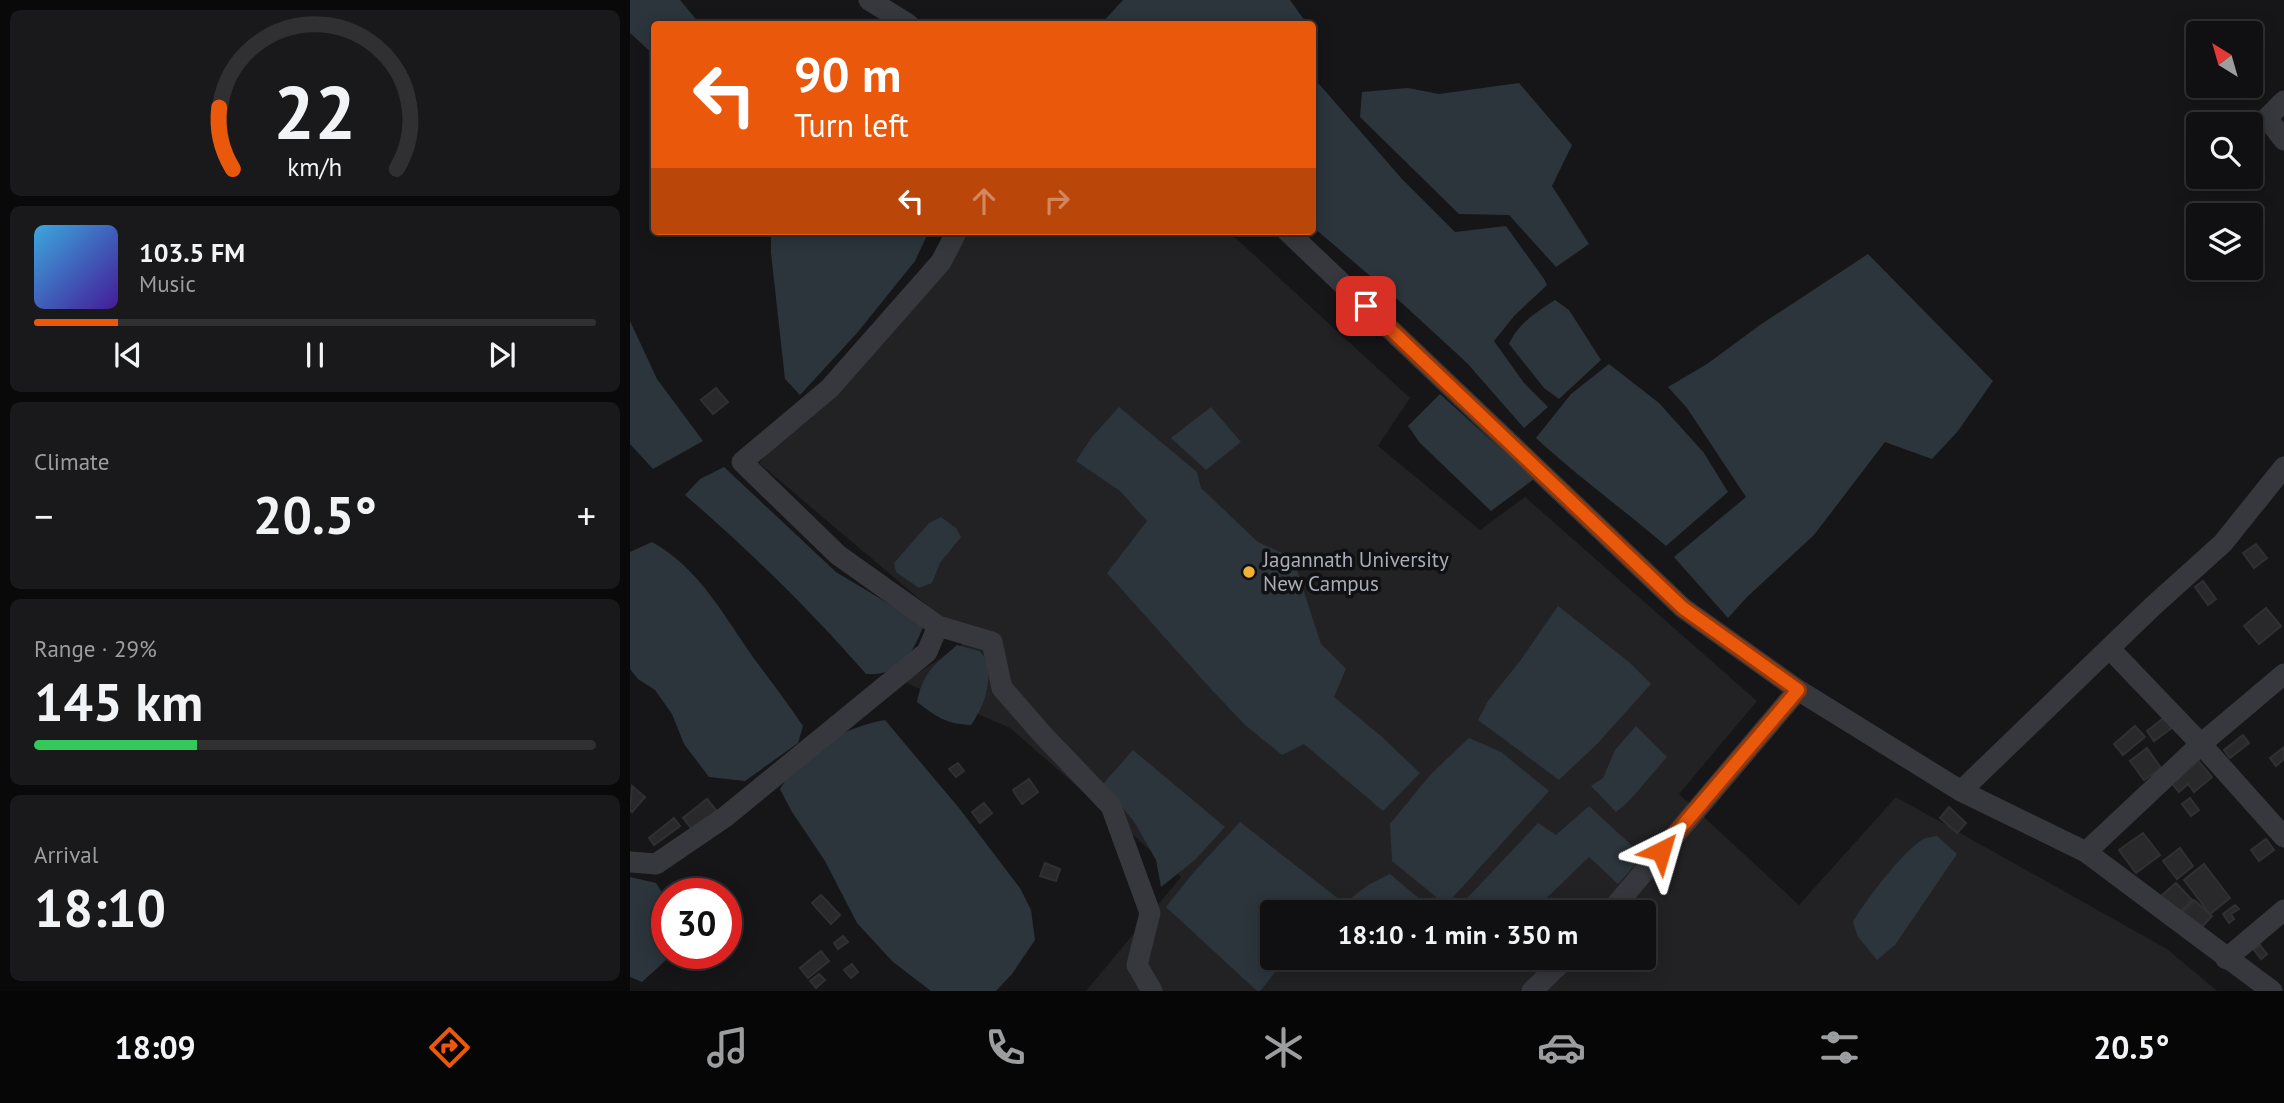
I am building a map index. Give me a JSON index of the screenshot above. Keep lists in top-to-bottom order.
{
  "places": ["Jagannath University New Campus"],
  "north": "top left",
  "page": {
    "turn": ["90 m", "Turn left"],
    "song": ["103.5 FM", "Music"],
    "tile": [
      "Climate",
      ["Range · 29%", "145 km"],
      ["Arrival", "18:10"]
    ],
    "heat": ["−", "20.5°", "+"],
    "limit": "30",
    "trip": "18:10 · 1 min · 350 m",
    "tabs": ["18:09", "20.5°"],
    "gauge": ["22", "km/h"]
  }
}
